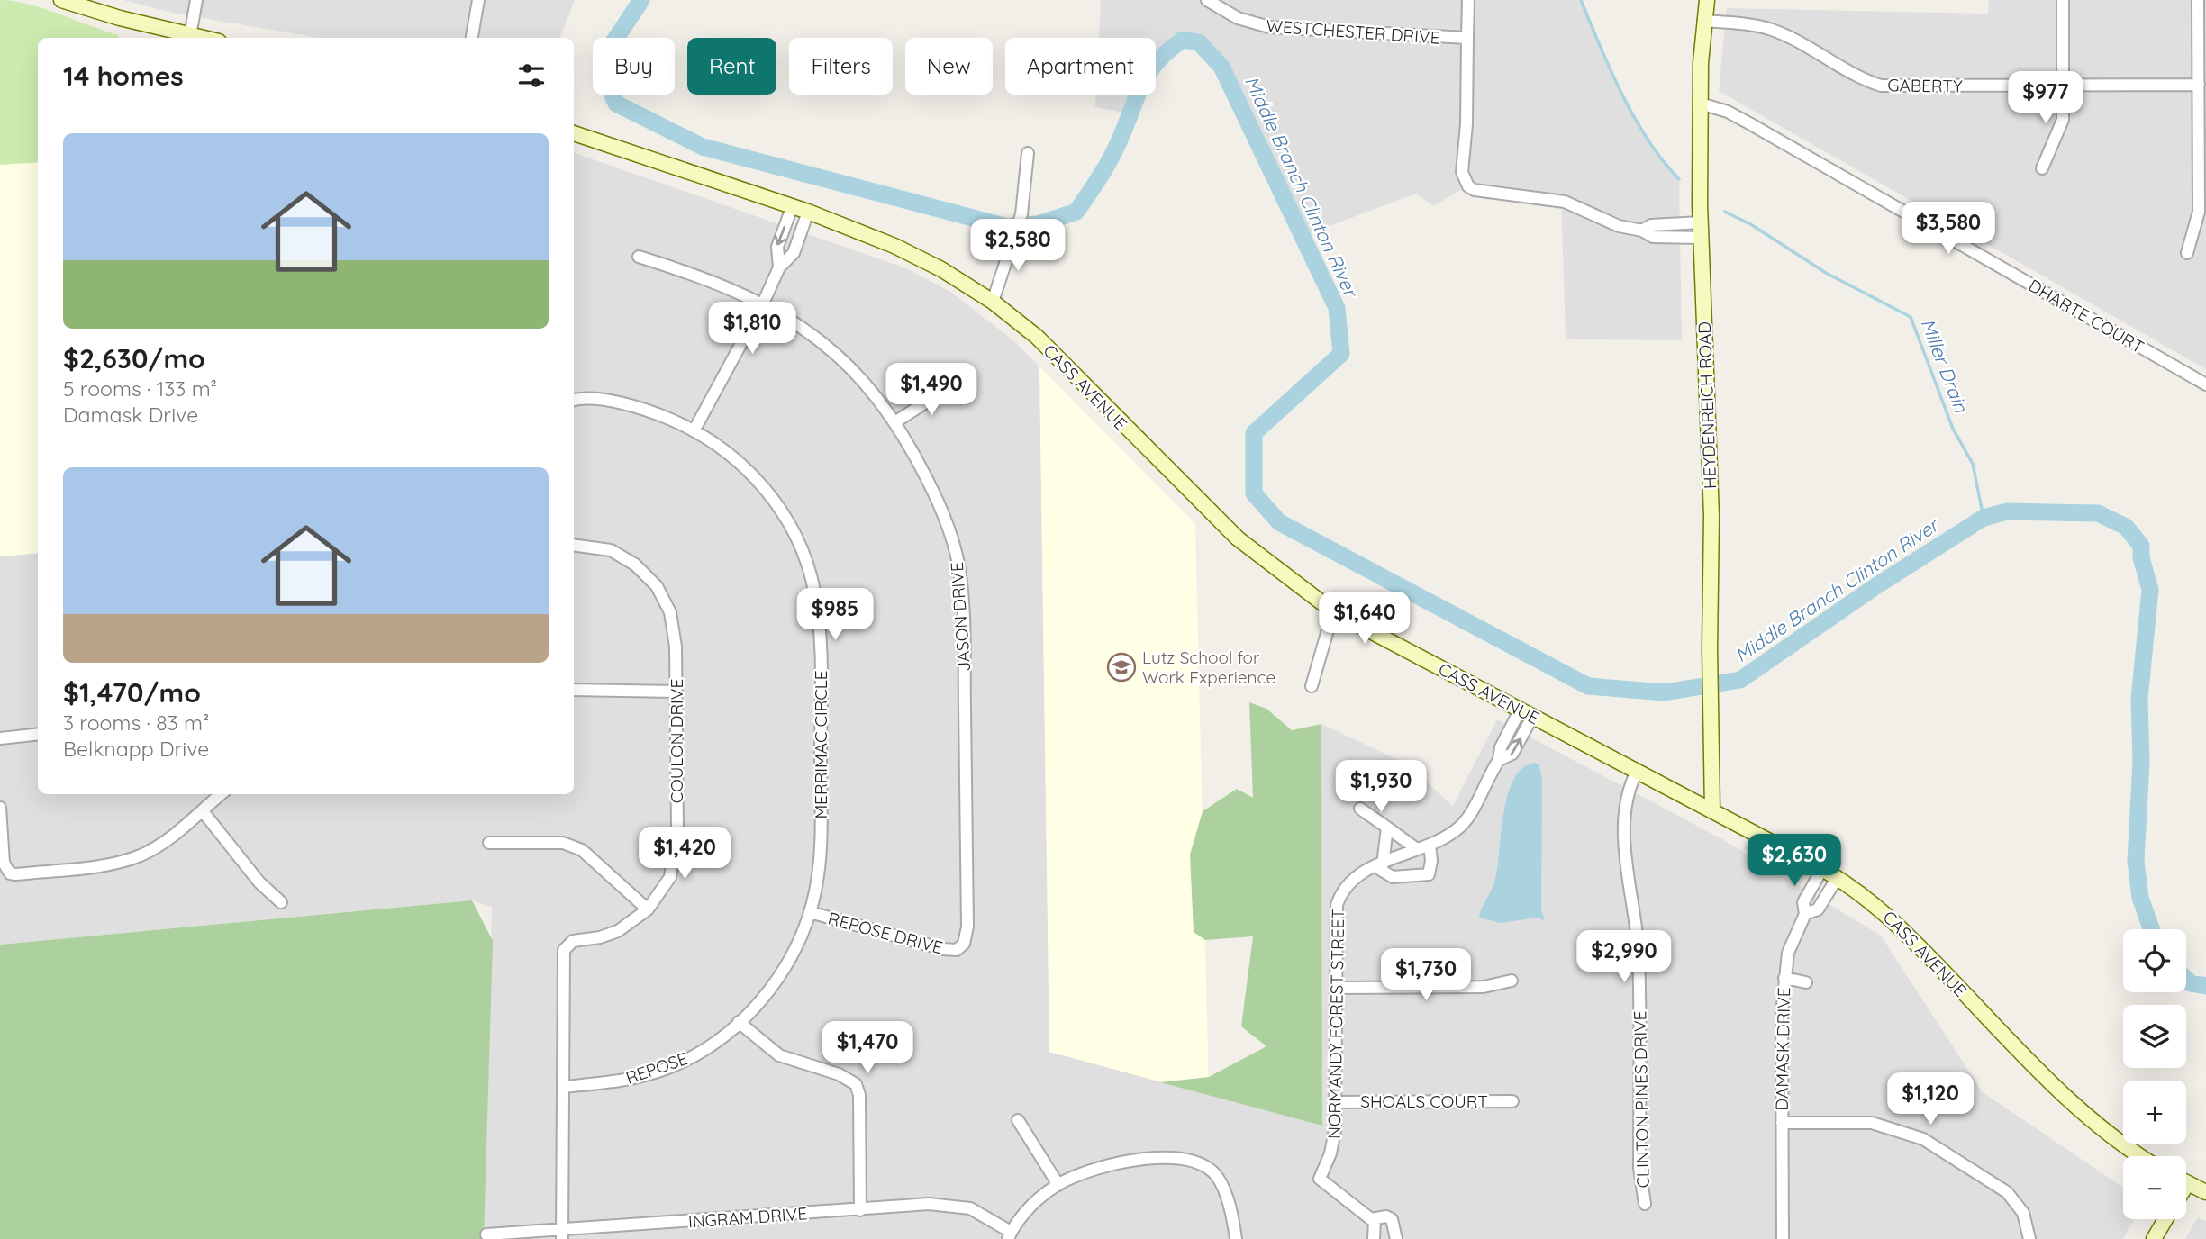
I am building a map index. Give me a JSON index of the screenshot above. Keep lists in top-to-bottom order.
{
  "streets": {
    "main road": ["CASS AVENUE", "HEYDENREICH ROAD"],
    "street": [
      "WESTCHESTER DRIVE",
      "GABERTY",
      "DHARTE COURT",
      "JASON DRIVE",
      "COULON DRIVE",
      "MERRIMAC CIRCLE",
      "REPOSE DRIVE",
      "NORMANDY FOREST STREET",
      "DAMASK DRIVE",
      "REPOSE",
      "CLINTON PINES DRIVE",
      "SHOALS COURT",
      "INGRAM DRIVE"
    ]
  },
  "crossings": [
    ["GABERTY", "HEYDENREICH ROAD"],
    ["DHARTE COURT", "HEYDENREICH ROAD"],
    ["CASS AVENUE", "HEYDENREICH ROAD"],
    ["CASS AVENUE", "NORMANDY FOREST STREET"],
    ["CASS AVENUE", "DAMASK DRIVE"],
    ["CASS AVENUE", "CLINTON PINES DRIVE"],
    ["JASON DRIVE", "REPOSE DRIVE"],
    ["COULON DRIVE", "REPOSE"],
    ["COULON DRIVE", "INGRAM DRIVE"],
    ["MERRIMAC CIRCLE", "REPOSE DRIVE"],
    ["MERRIMAC CIRCLE", "REPOSE"],
    ["NORMANDY FOREST STREET", "SHOALS COURT"]
  ],
  "water": ["Middle Branch Clinton River", "Miller Drain"],
  "places": {
    "school or university": ["Lutz School for Work Experience"]
  },
  "page": {
    "chip": [
      "Buy",
      "Rent",
      "Filters",
      "New",
      "Apartment"
    ],
    "heading": "14 homes",
    "price": [
      "$977",
      "$3,580",
      "$2,580",
      "$1,810",
      "$1,490",
      "$985",
      "$1,640",
      "$1,930",
      "$1,420",
      "$2,630",
      "$2,990",
      "$1,730",
      "$1,470",
      "$1,120"
    ],
    "list": [
      {
        "name": "$2,630/mo",
        "note": "5 rooms · 133 m² · Damask Drive"
      },
      {
        "name": "$1,470/mo",
        "note": "3 rooms · 83 m² · Belknapp Drive"
      }
    ],
    "map_buttons": ["+", "−"]
  }
}
